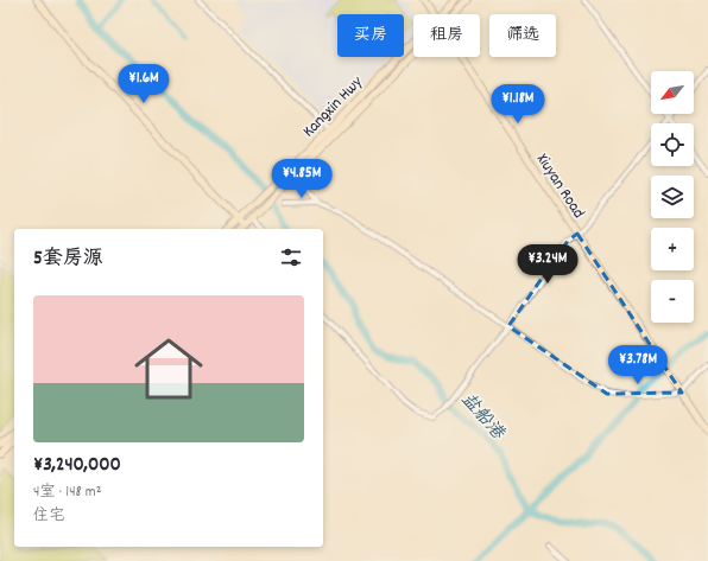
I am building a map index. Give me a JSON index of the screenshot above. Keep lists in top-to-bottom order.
{
  "streets": {
    "main road": ["Kangxin Hwy", "Xiuyan Road"]
  },
  "water": ["盐船港"],
  "north": "bottom left",
  "page": {
    "chip": ["买房", "租房", "筛选"],
    "price": [
      "¥1.6M",
      "¥1.18M",
      "¥4.85M",
      "¥3.24M",
      "¥3.78M"
    ],
    "map_buttons": ["+", "−"],
    "heading": "5套房源",
    "list": [
      {
        "name": "¥3,240,000",
        "note": "4室 · 148 m² · 住宅"
      }
    ]
  }
}
